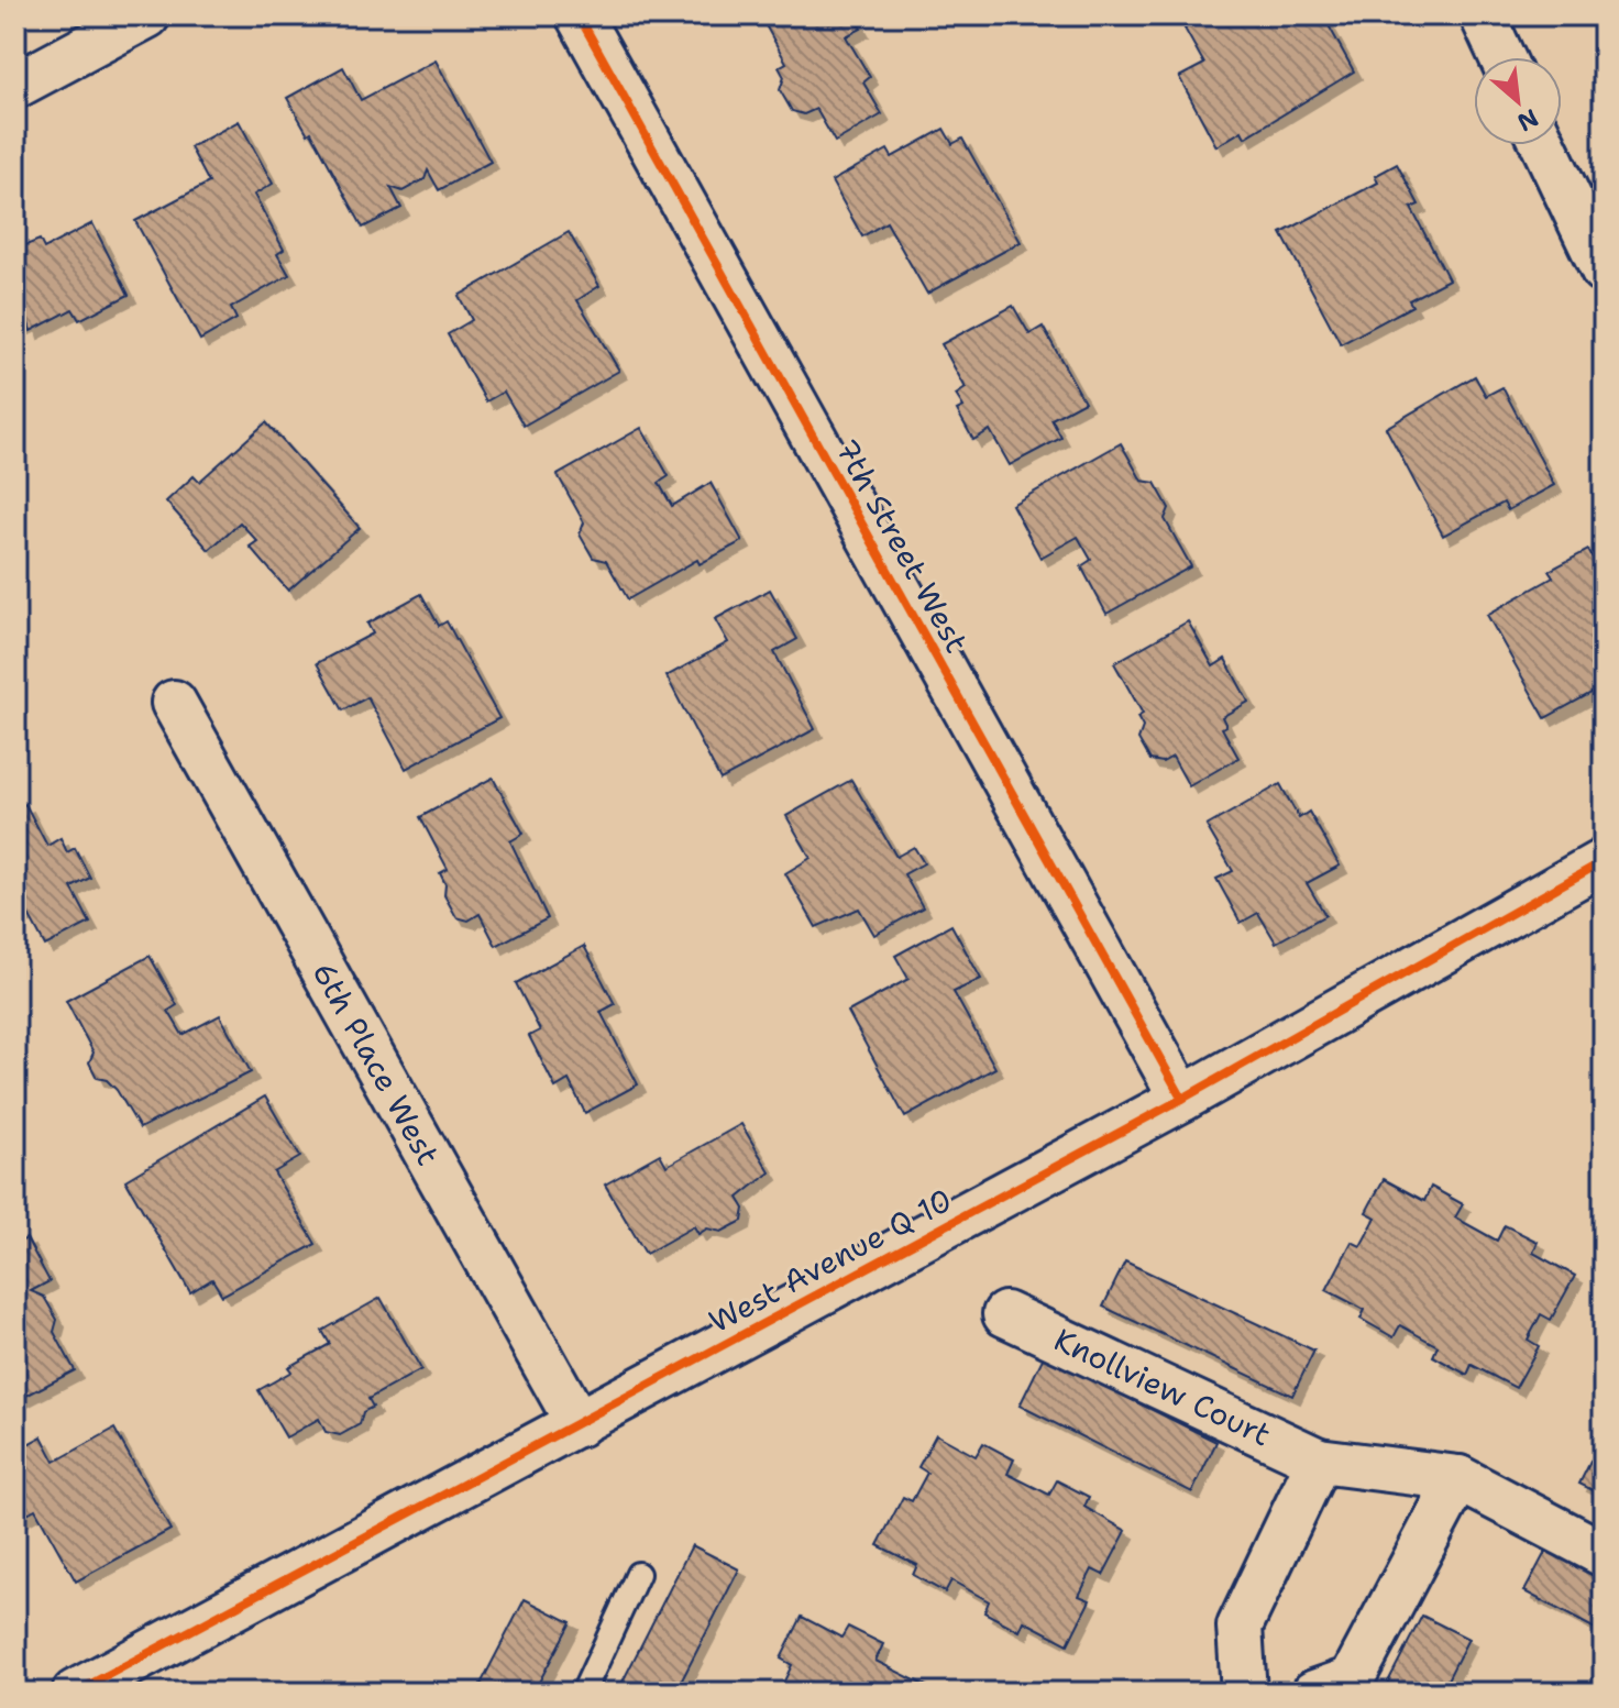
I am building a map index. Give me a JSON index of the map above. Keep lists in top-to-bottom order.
{
  "streets": {
    "street": [
      "7th Street West",
      "6th Place West",
      "West Avenue Q 10",
      "Knollview Court"
    ]
  },
  "crossings": [
    ["7th Street West", "West Avenue Q 10"],
    ["6th Place West", "West Avenue Q 10"]
  ],
  "north": "bottom right"
}
